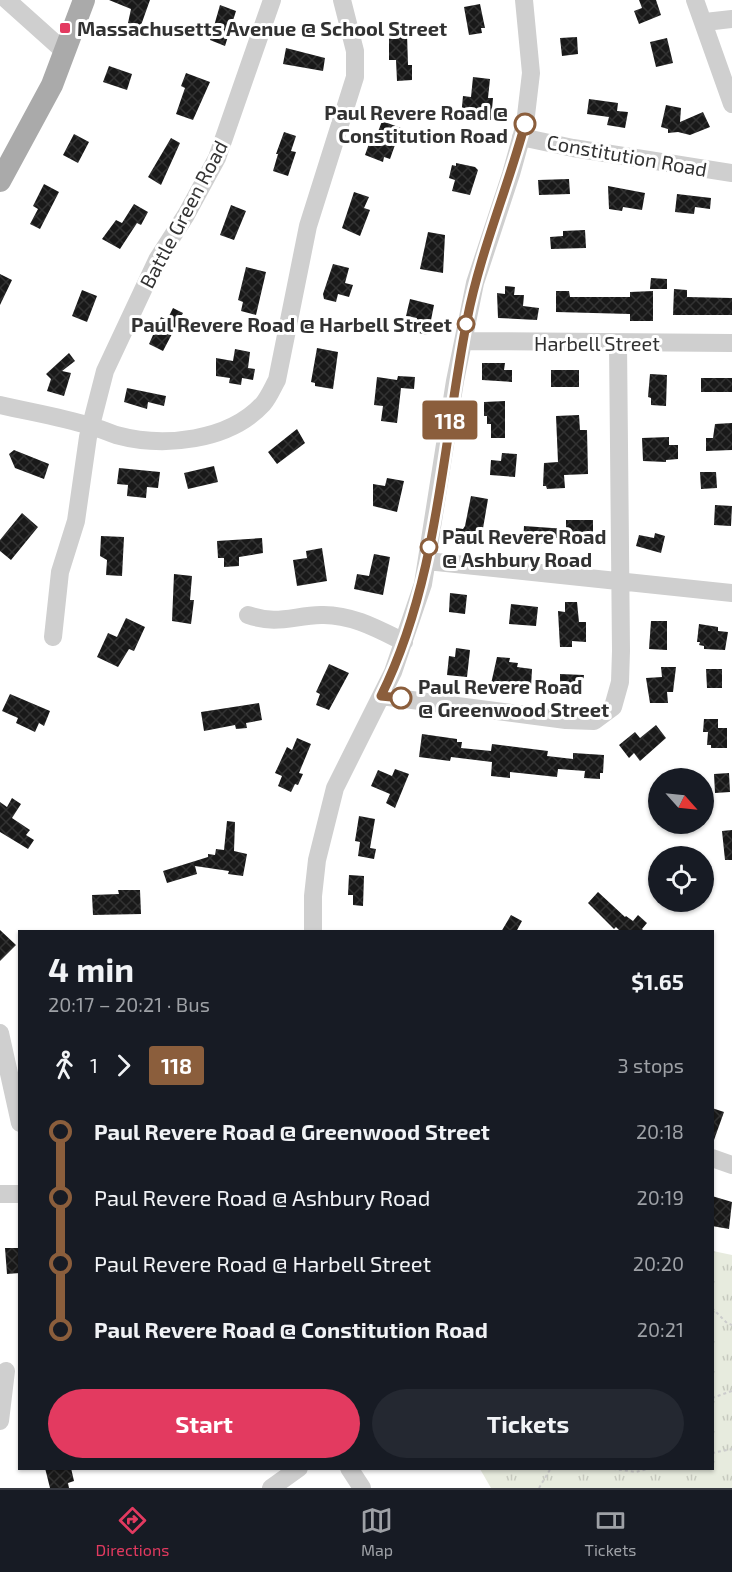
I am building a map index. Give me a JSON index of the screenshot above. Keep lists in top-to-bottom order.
{
  "streets": {
    "street": ["Constitution Road", "Battle Green Road", "Harbell Street"]
  },
  "places": {
    "transit": ["Massachusetts Avenue @ School Street"],
    "other": [
      "Paul Revere Road @ Constitution Road",
      "Paul Revere Road @ Harbell Street",
      "Paul Revere Road @ Ashbury Road",
      "Paul Revere Road @ Greenwood Street"
    ]
  },
  "lines": ["bus line 118"],
  "north": "bottom right",
  "page": {
    "on_map": "118",
    "heading": ["4 min", "20:17 – 20:21 · Bus", "$1.65"],
    "legs": ["1", "118", "3 stops"],
    "list": [
      {
        "name": "Paul Revere Road @ Greenwood Street",
        "value": "20:18"
      },
      {
        "name": "Paul Revere Road @ Ashbury Road",
        "value": "20:19"
      },
      {
        "name": "Paul Revere Road @ Harbell Street",
        "value": "20:20"
      },
      {
        "name": "Paul Revere Road @ Constitution Road",
        "value": "20:21"
      }
    ],
    "buttons": ["Start", "Tickets"],
    "tabs": ["Directions", "Map", "Tickets"]
  }
}
